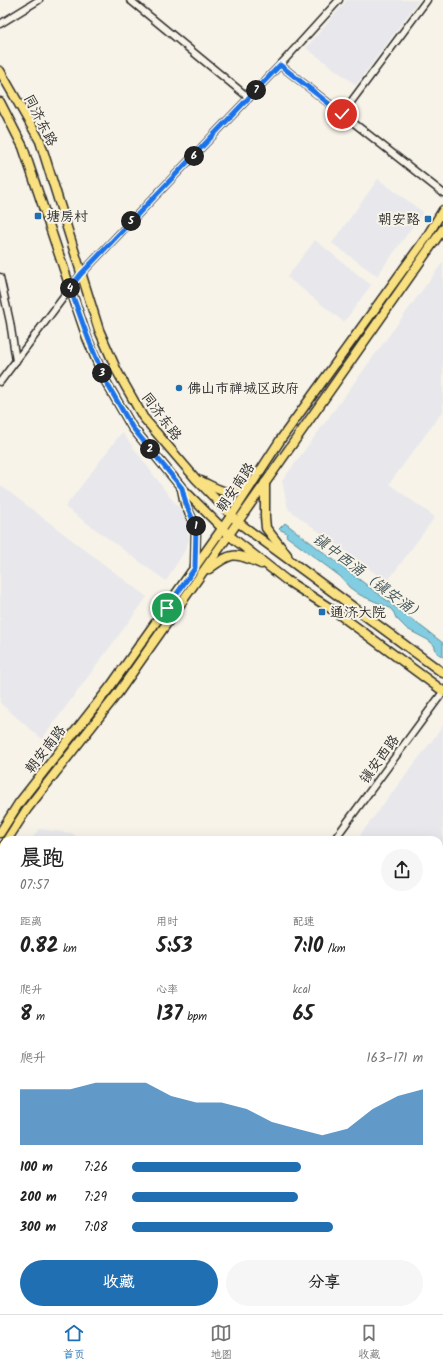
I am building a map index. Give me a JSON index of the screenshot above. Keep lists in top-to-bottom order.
{
  "streets": {
    "main road": ["同济东路", "朝安南路"],
    "street": ["镇安西路"]
  },
  "crossings": [
    ["同济东路", "朝安南路"],
    ["同济东路", "镇安西路"]
  ],
  "water": ["镇中西涌（镇安涌）"],
  "places": {
    "transit": ["塘房村", "朝安路", "通济大院"],
    "other": ["佛山市禅城区政府"]
  },
  "page": {
    "pins": [
      "7",
      "6",
      "5",
      "4",
      "3",
      "2",
      "1"
    ],
    "heading": ["晨跑", "07:57"],
    "stats": [
      ["距离", "0.82 km"],
      ["用时", "5:53"],
      ["配速", "7:10 /km"],
      ["爬升", "8 m"],
      ["心率", "137 bpm"],
      ["kcal", "65"]
    ],
    "chart": ["爬升", "163–171 m"],
    "list": [
      {
        "name": "100 m",
        "note": "7:26"
      },
      {
        "name": "200 m",
        "note": "7:29"
      },
      {
        "name": "300 m",
        "note": "7:08"
      }
    ],
    "buttons": ["收藏", "分享"],
    "tabs": ["首页", "地图", "收藏"]
  }
}
